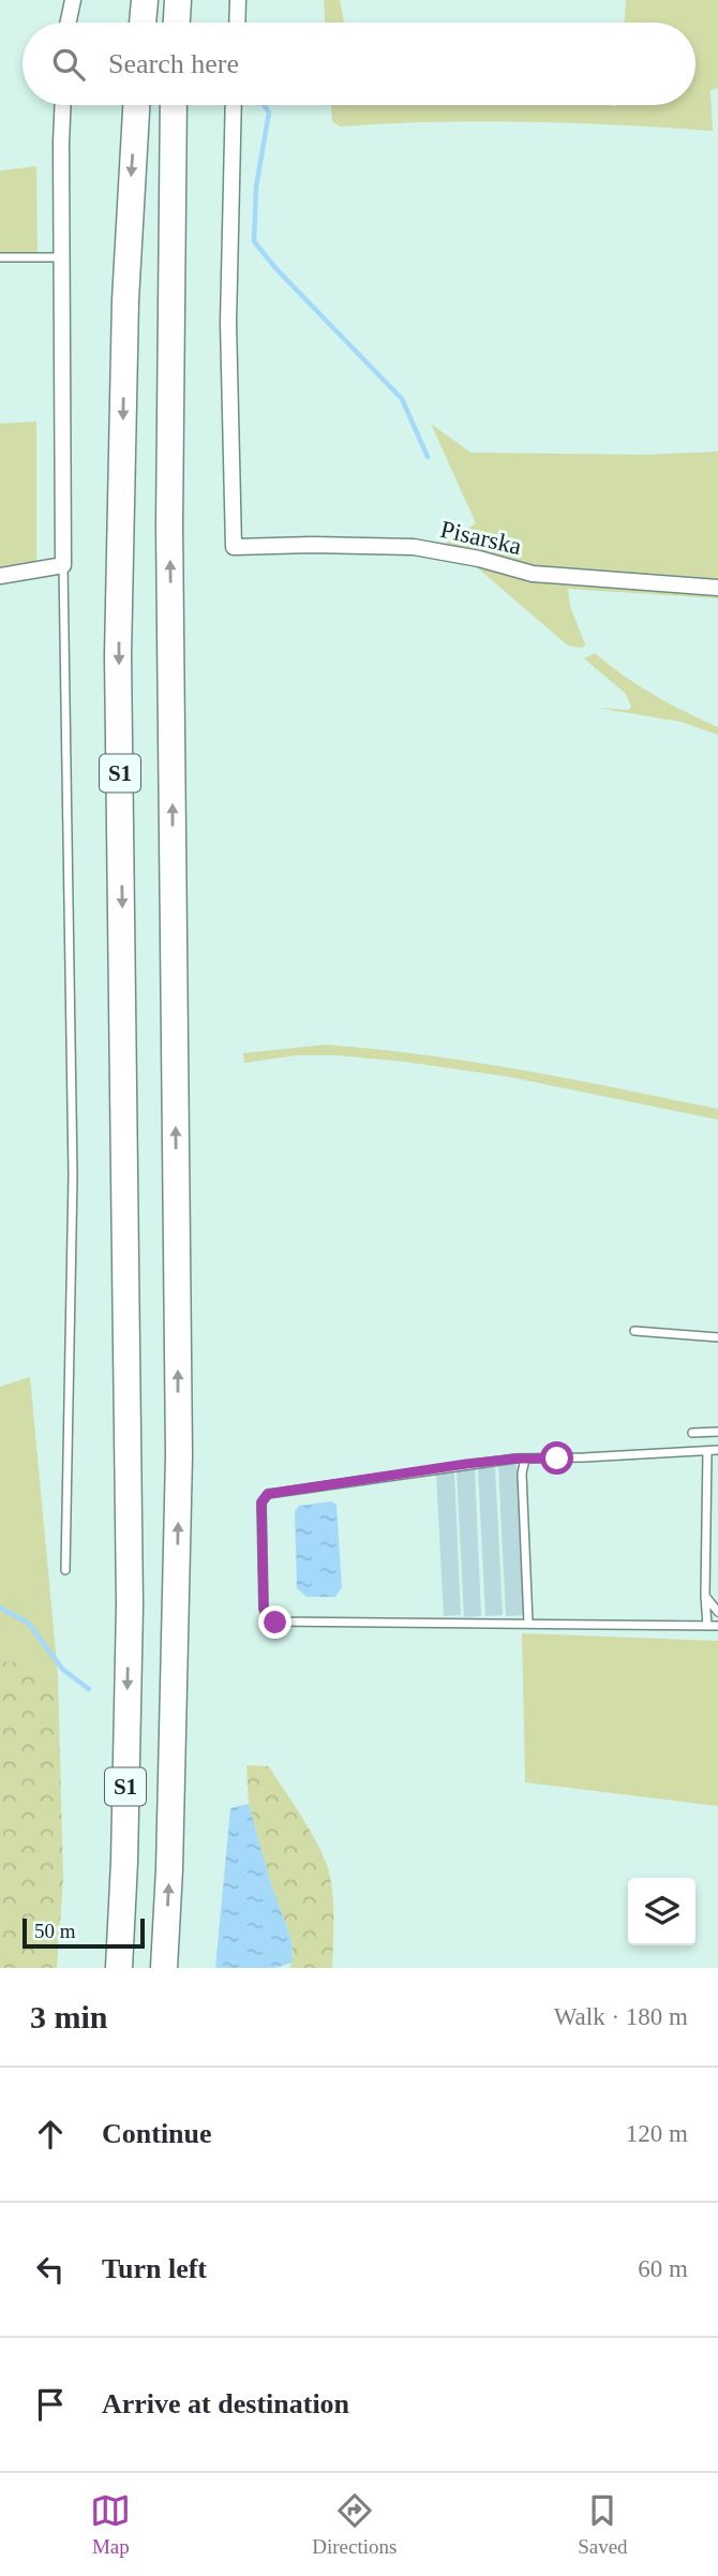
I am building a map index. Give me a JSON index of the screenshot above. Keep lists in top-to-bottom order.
{
  "streets": {
    "highway": ["S1"],
    "street": ["Pisarska"]
  },
  "scale_bar": "50 m",
  "page": {
    "search": "Search here",
    "scale": "50 m",
    "heading": ["3 min", "Walk · 180 m"],
    "list": [
      ["Continue", "120 m"],
      ["Turn left", "60 m"],
      "Arrive at destination"
    ],
    "nav": ["Map", "Directions", "Saved"]
  }
}
